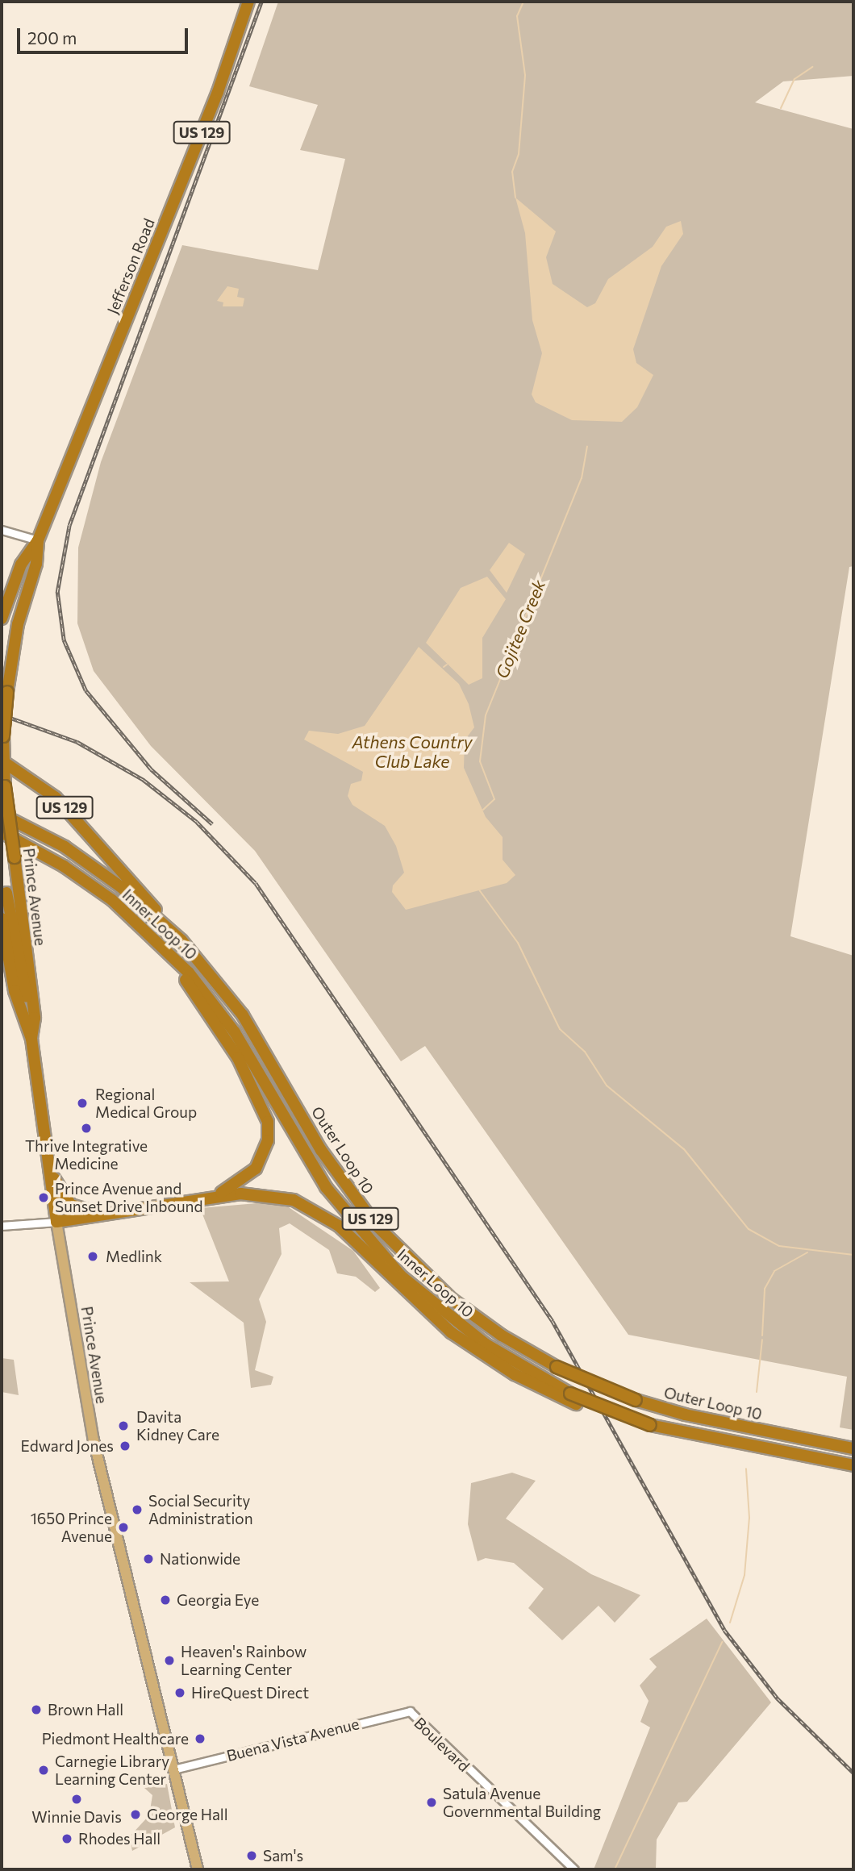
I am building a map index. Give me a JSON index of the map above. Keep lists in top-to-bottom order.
{
  "streets": {
    "highway": [
      "US 129",
      "Jefferson Road",
      "Prince Avenue",
      "Inner Loop 10",
      "Outer Loop 10"
    ],
    "street": ["Buena Vista Avenue", "Boulevard"]
  },
  "crossings": [
    ["US 129", "Jefferson Road"],
    ["US 129", "Prince Avenue"],
    ["US 129", "Inner Loop 10"],
    ["US 129", "Outer Loop 10"],
    ["Jefferson Road", "Prince Avenue"],
    ["Jefferson Road", "Inner Loop 10"],
    ["Prince Avenue", "Inner Loop 10"],
    ["Prince Avenue", "Buena Vista Avenue"],
    ["Buena Vista Avenue", "Boulevard"]
  ],
  "water": ["Gojitee Creek", "Athens Country Club Lake"],
  "places": [
    "Regional Medical Group",
    "Thrive Integrative Medicine",
    "Prince Avenue and Sunset Drive Inbound",
    "Medlink",
    "Davita Kidney Care",
    "Edward Jones",
    "Social Security Administration",
    "1650 Prince Avenue",
    "Nationwide",
    "Georgia Eye",
    "Heaven's Rainbow Learning Center",
    "HireQuest Direct",
    "Brown Hall",
    "Piedmont Healthcare",
    "Carnegie Library Learning Center",
    "Winnie Davis",
    "Satula Avenue Governmental Building",
    "George Hall",
    "Rhodes Hall",
    "Sam's"
  ],
  "scale_bar": "200 m"
}
